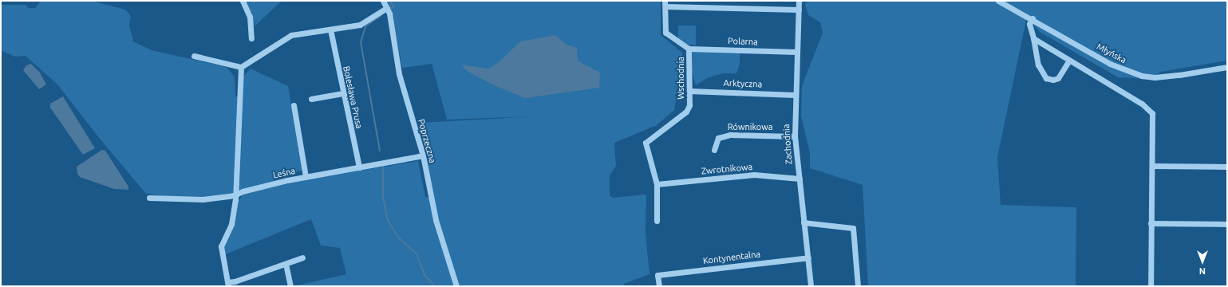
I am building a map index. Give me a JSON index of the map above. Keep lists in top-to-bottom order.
{
  "streets": {
    "street": [
      "Polarna",
      "Młyńska",
      "Wschodnia",
      "Arktyczna",
      "Bolesława Prusa",
      "Równikowa",
      "Poprzeczna",
      "Zachodnia",
      "Zwrotnikowa",
      "Leśna",
      "Kontynentalna"
    ]
  },
  "crossings": [
    ["Polarna", "Wschodnia"],
    ["Polarna", "Zachodnia"],
    ["Wschodnia", "Arktyczna"],
    ["Wschodnia", "Zwrotnikowa"],
    ["Arktyczna", "Zachodnia"],
    ["Bolesława Prusa", "Leśna"],
    ["Równikowa", "Zachodnia"],
    ["Poprzeczna", "Leśna"],
    ["Zachodnia", "Zwrotnikowa"],
    ["Zachodnia", "Kontynentalna"]
  ],
  "north": "bottom"
}
